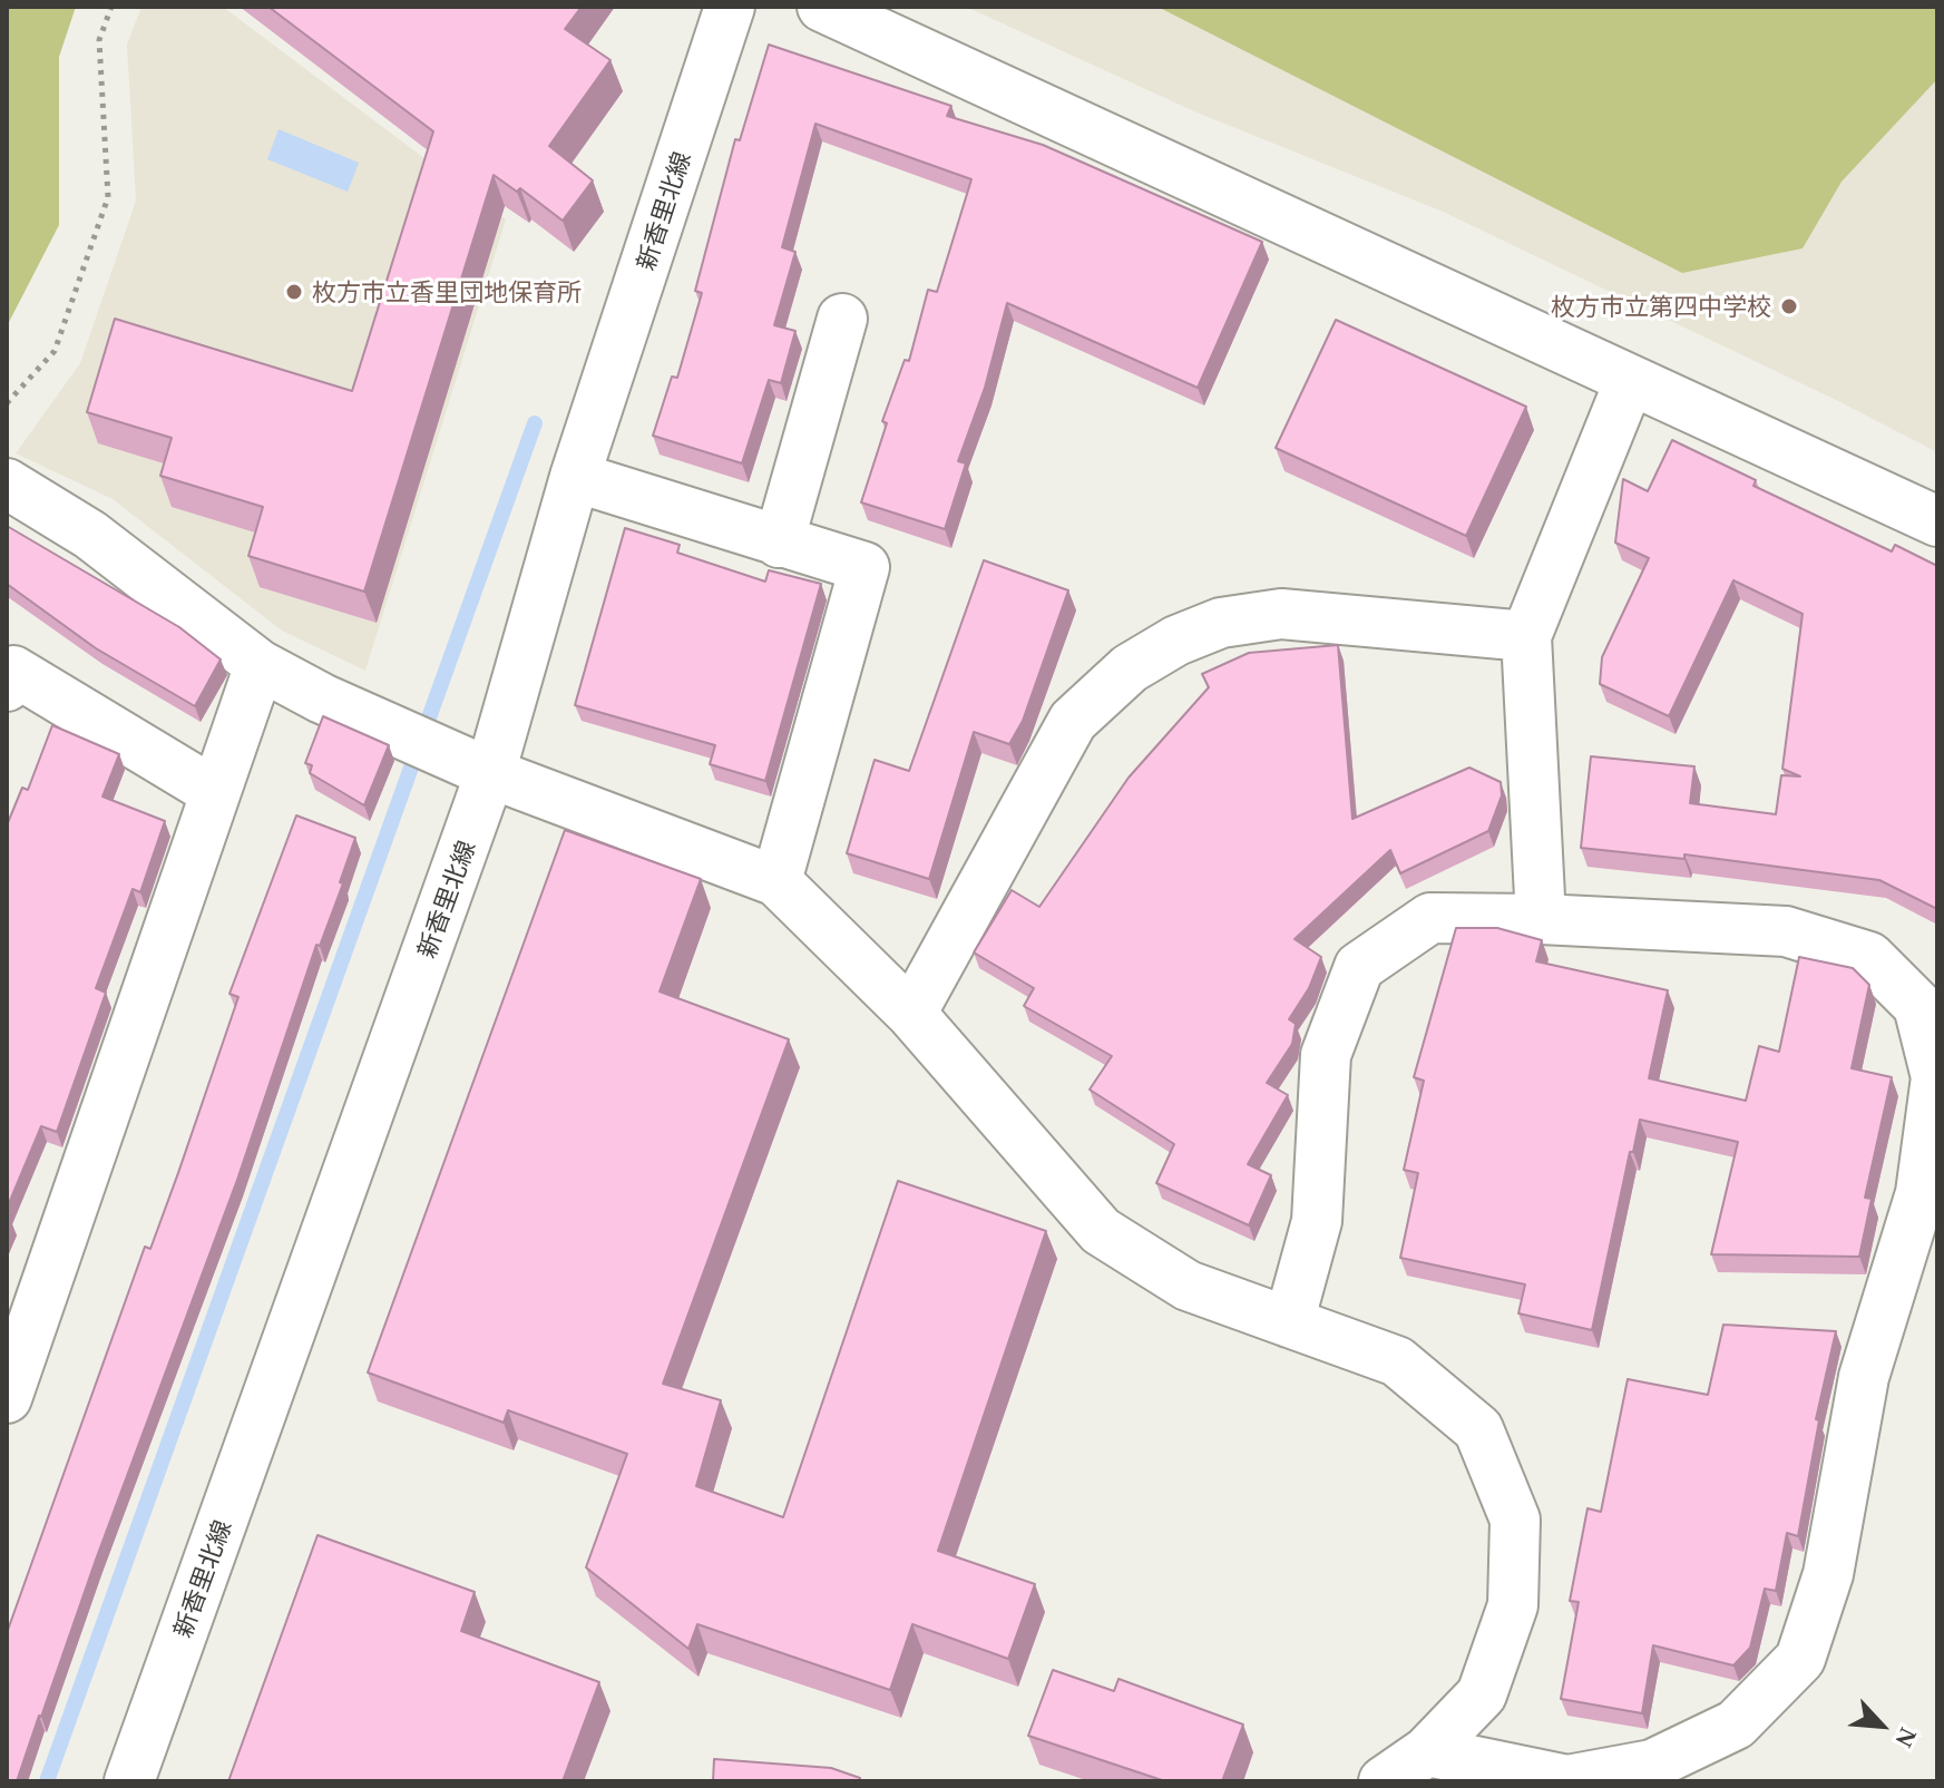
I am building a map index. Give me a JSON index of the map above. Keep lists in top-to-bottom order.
{
  "streets": {
    "street": ["新香里北線"]
  },
  "places": ["枚方市立香里団地保育所", "枚方市立第四中学校"],
  "north": "bottom right"
}
